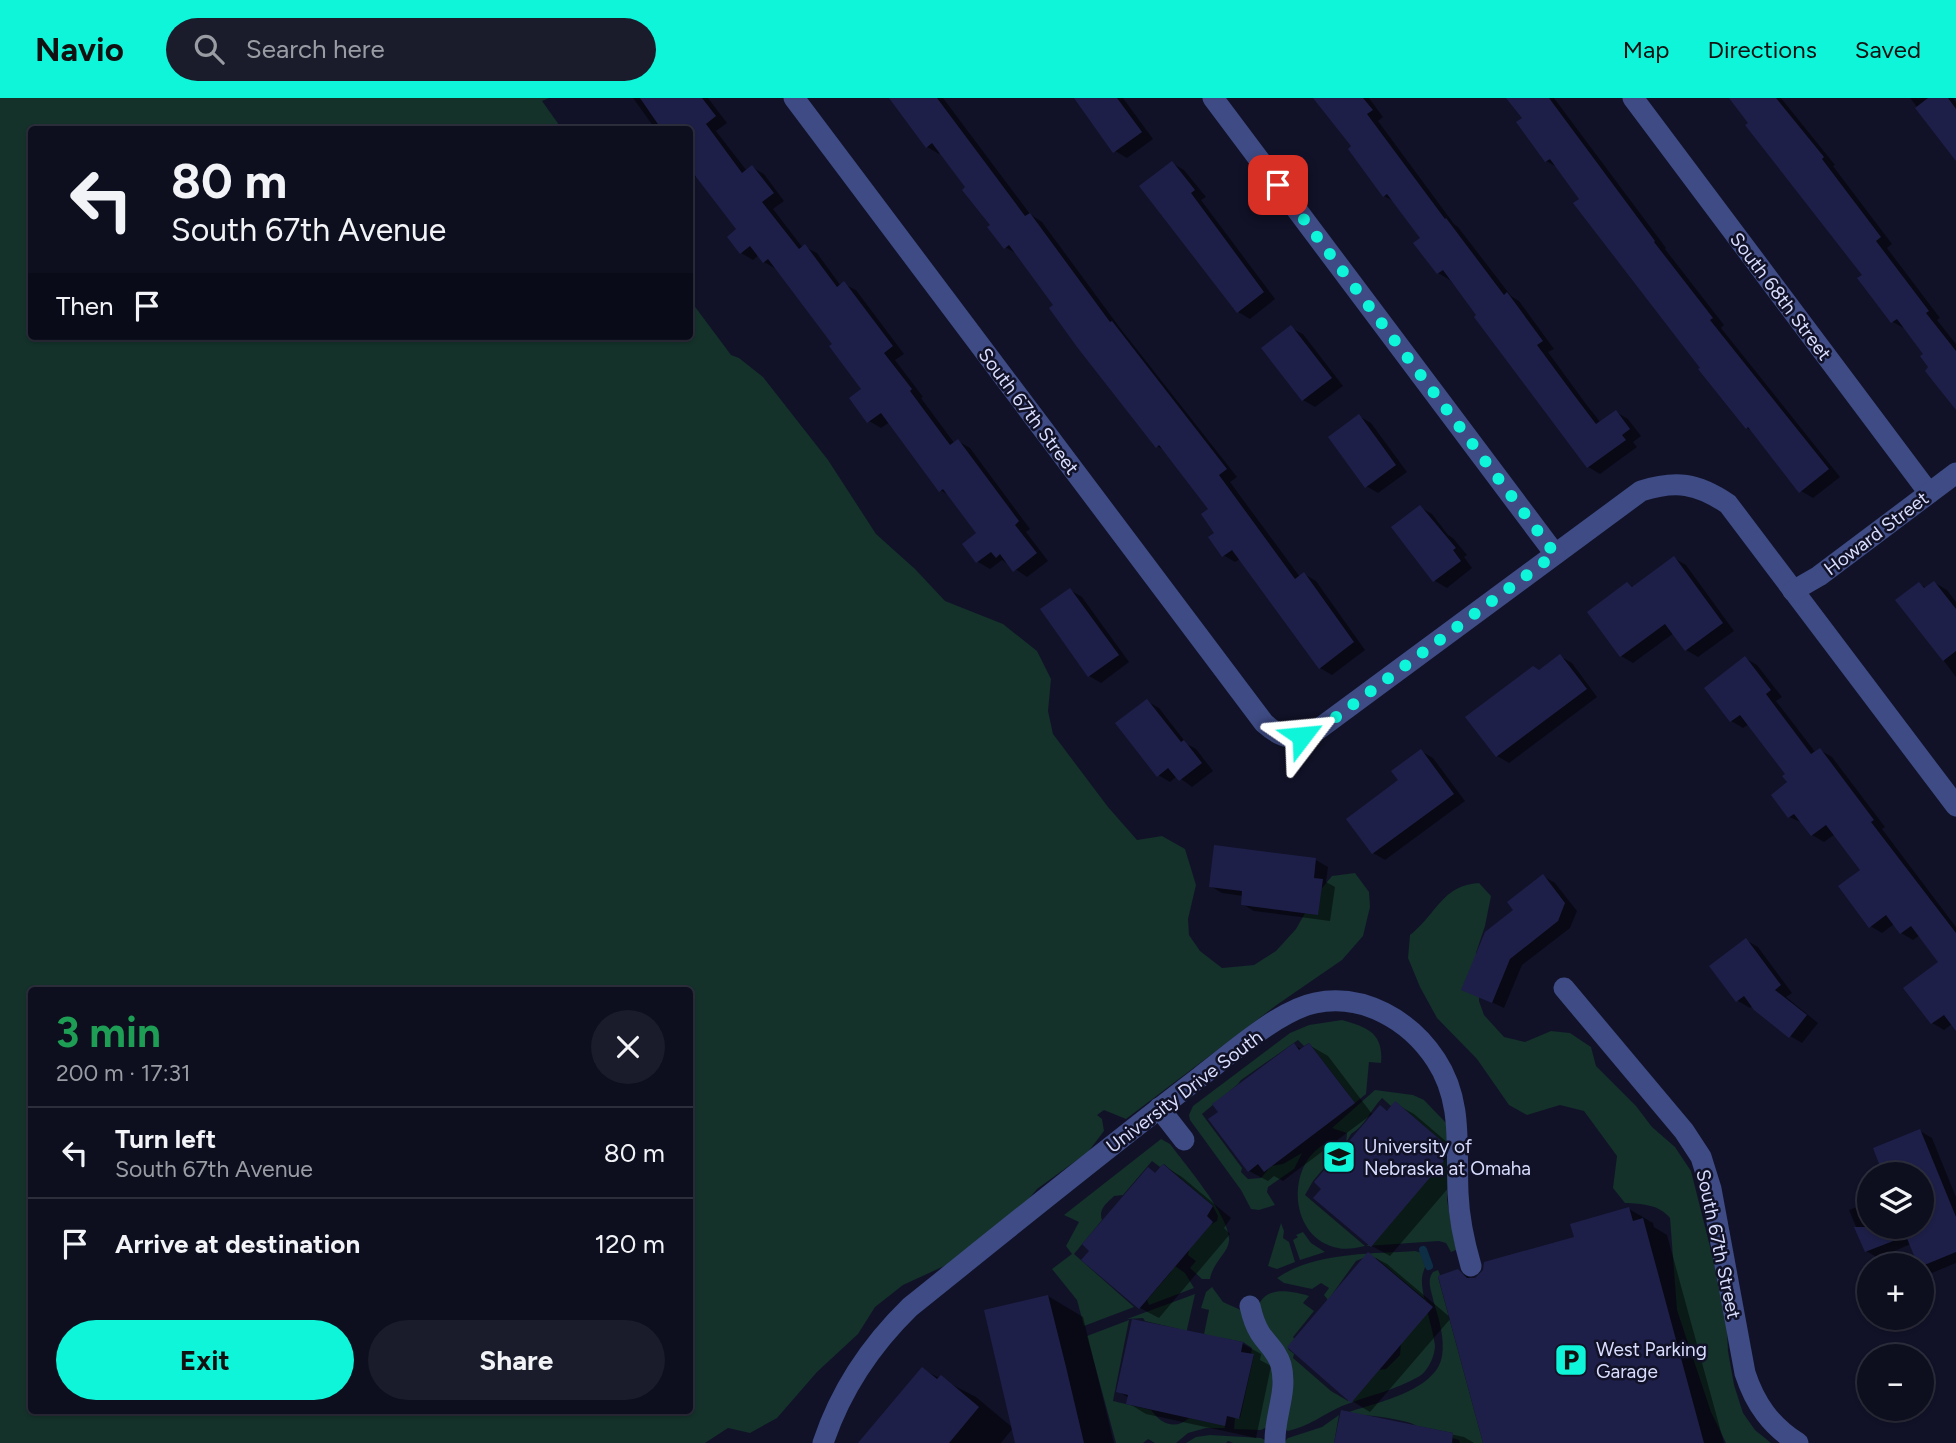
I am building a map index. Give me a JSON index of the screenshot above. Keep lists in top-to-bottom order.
{
  "streets": {
    "street": [
      "South 68th Street",
      "South 67th Street",
      "Howard Street",
      "University Drive South"
    ]
  },
  "crossings": [
    ["South 68th Street", "Howard Street"]
  ],
  "places": {
    "school or university": ["University of Nebraska at Omaha"],
    "parking": ["West Parking Garage"]
  },
  "page": {
    "header": "Navio",
    "search": "Search here",
    "nav": ["Map", "Directions", "Saved"],
    "turn": ["80 m", "South 67th Avenue"],
    "then": "Then",
    "heading": ["3 min", "200 m · 17:31"],
    "list": [
      {
        "name": "Turn left",
        "note": "South 67th Avenue",
        "value": "80 m"
      },
      {
        "name": "Arrive at destination",
        "value": "120 m"
      }
    ],
    "map_buttons": ["+", "−"],
    "buttons": ["Exit", "Share"]
  }
}
